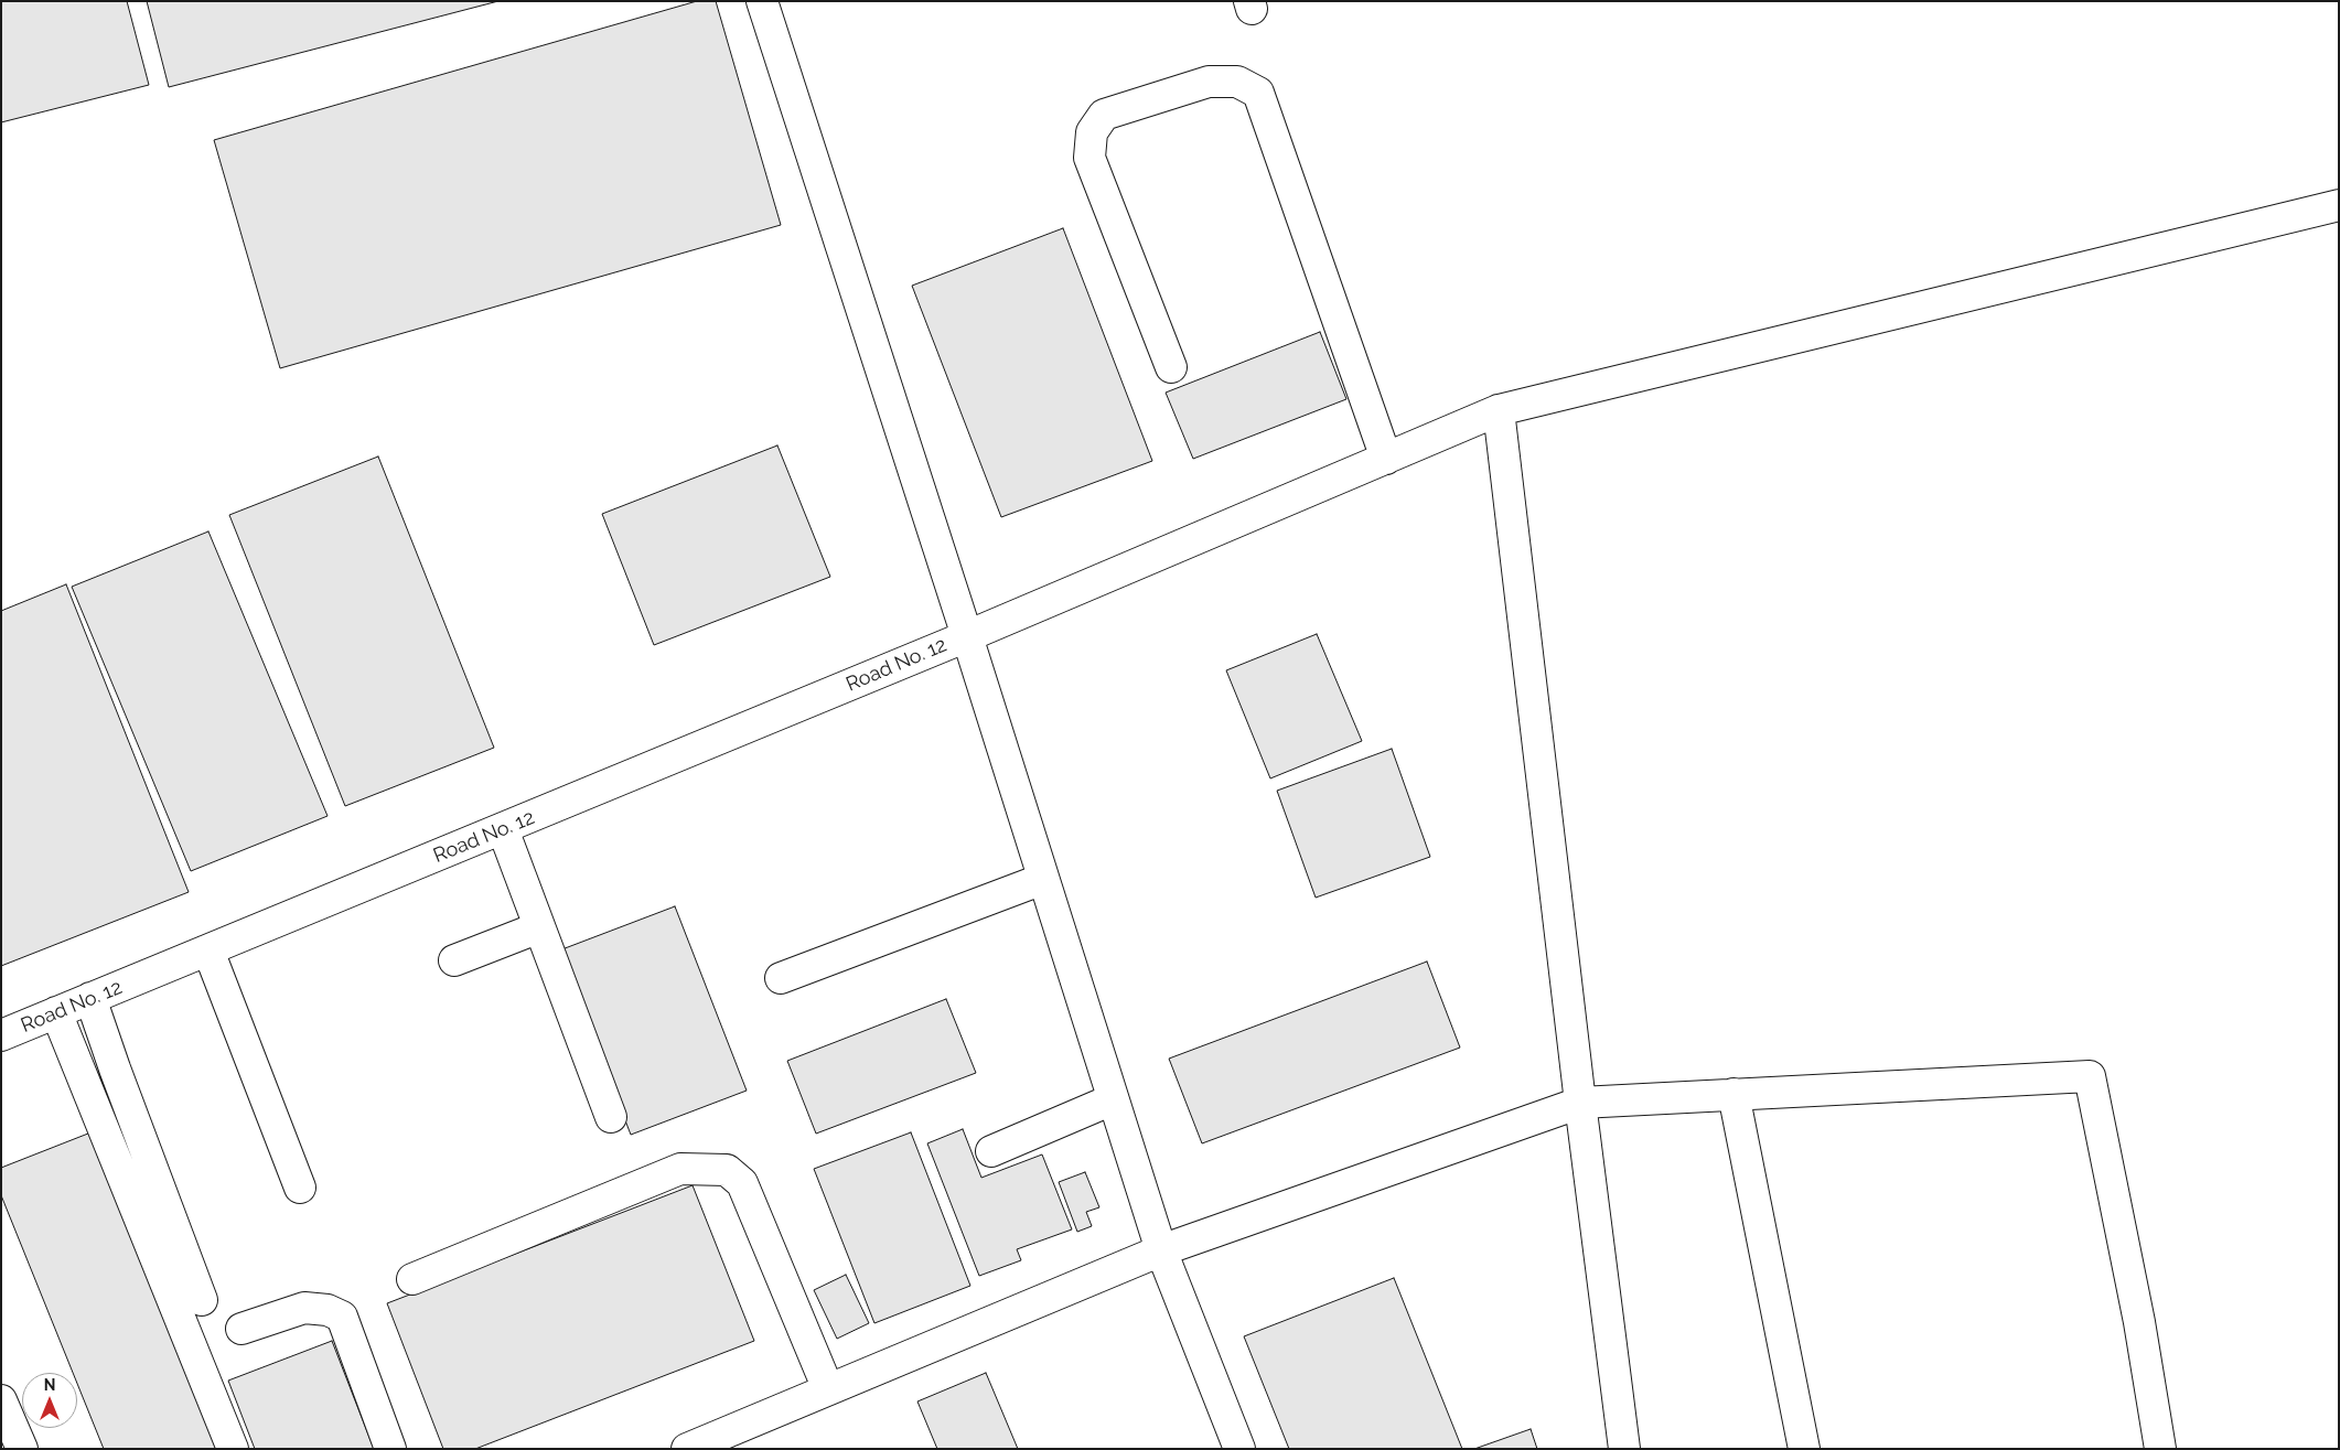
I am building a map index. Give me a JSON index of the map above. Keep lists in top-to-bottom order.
{
  "streets": {
    "street": ["Road No. 12"]
  },
  "north": "top"
}
